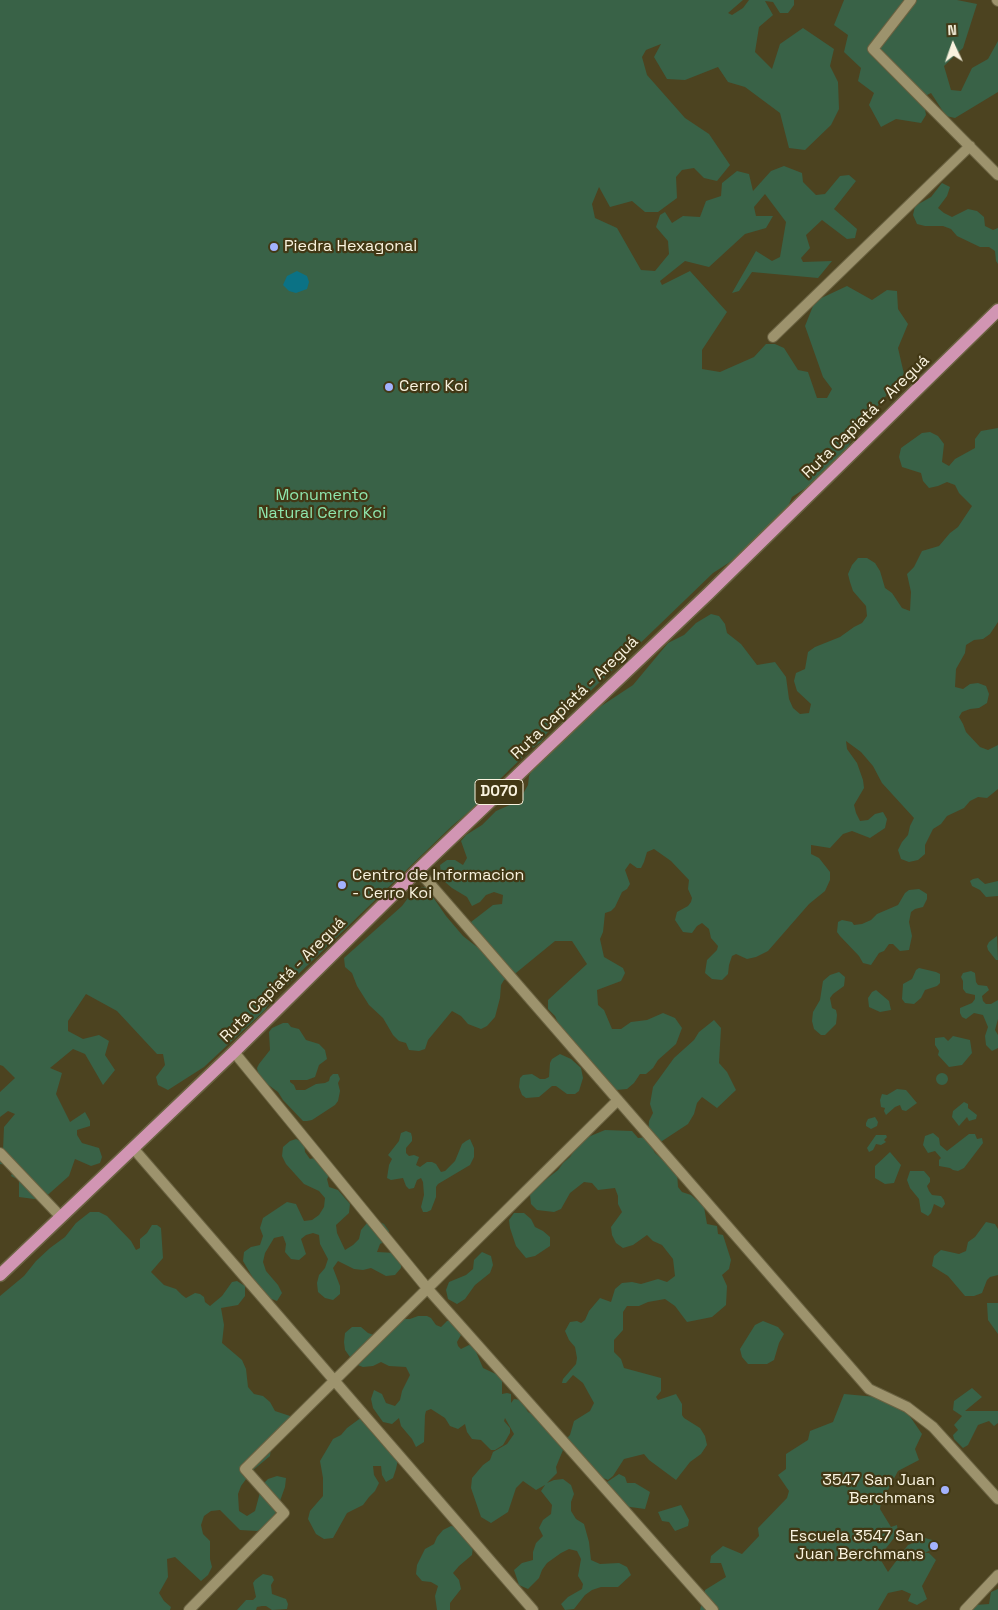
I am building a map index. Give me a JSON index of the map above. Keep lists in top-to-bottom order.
{
  "streets": {
    "main road": ["Ruta Capiatá - Areguá", "D070"]
  },
  "parks": ["Monumento Natural Cerro Koi"],
  "places": [
    "Piedra Hexagonal",
    "Cerro Koi",
    "Centro de Informacion - Cerro Koi",
    "3547 San Juan Berchmans",
    "Escuela 3547 San Juan Berchmans"
  ],
  "north": "top"
}
